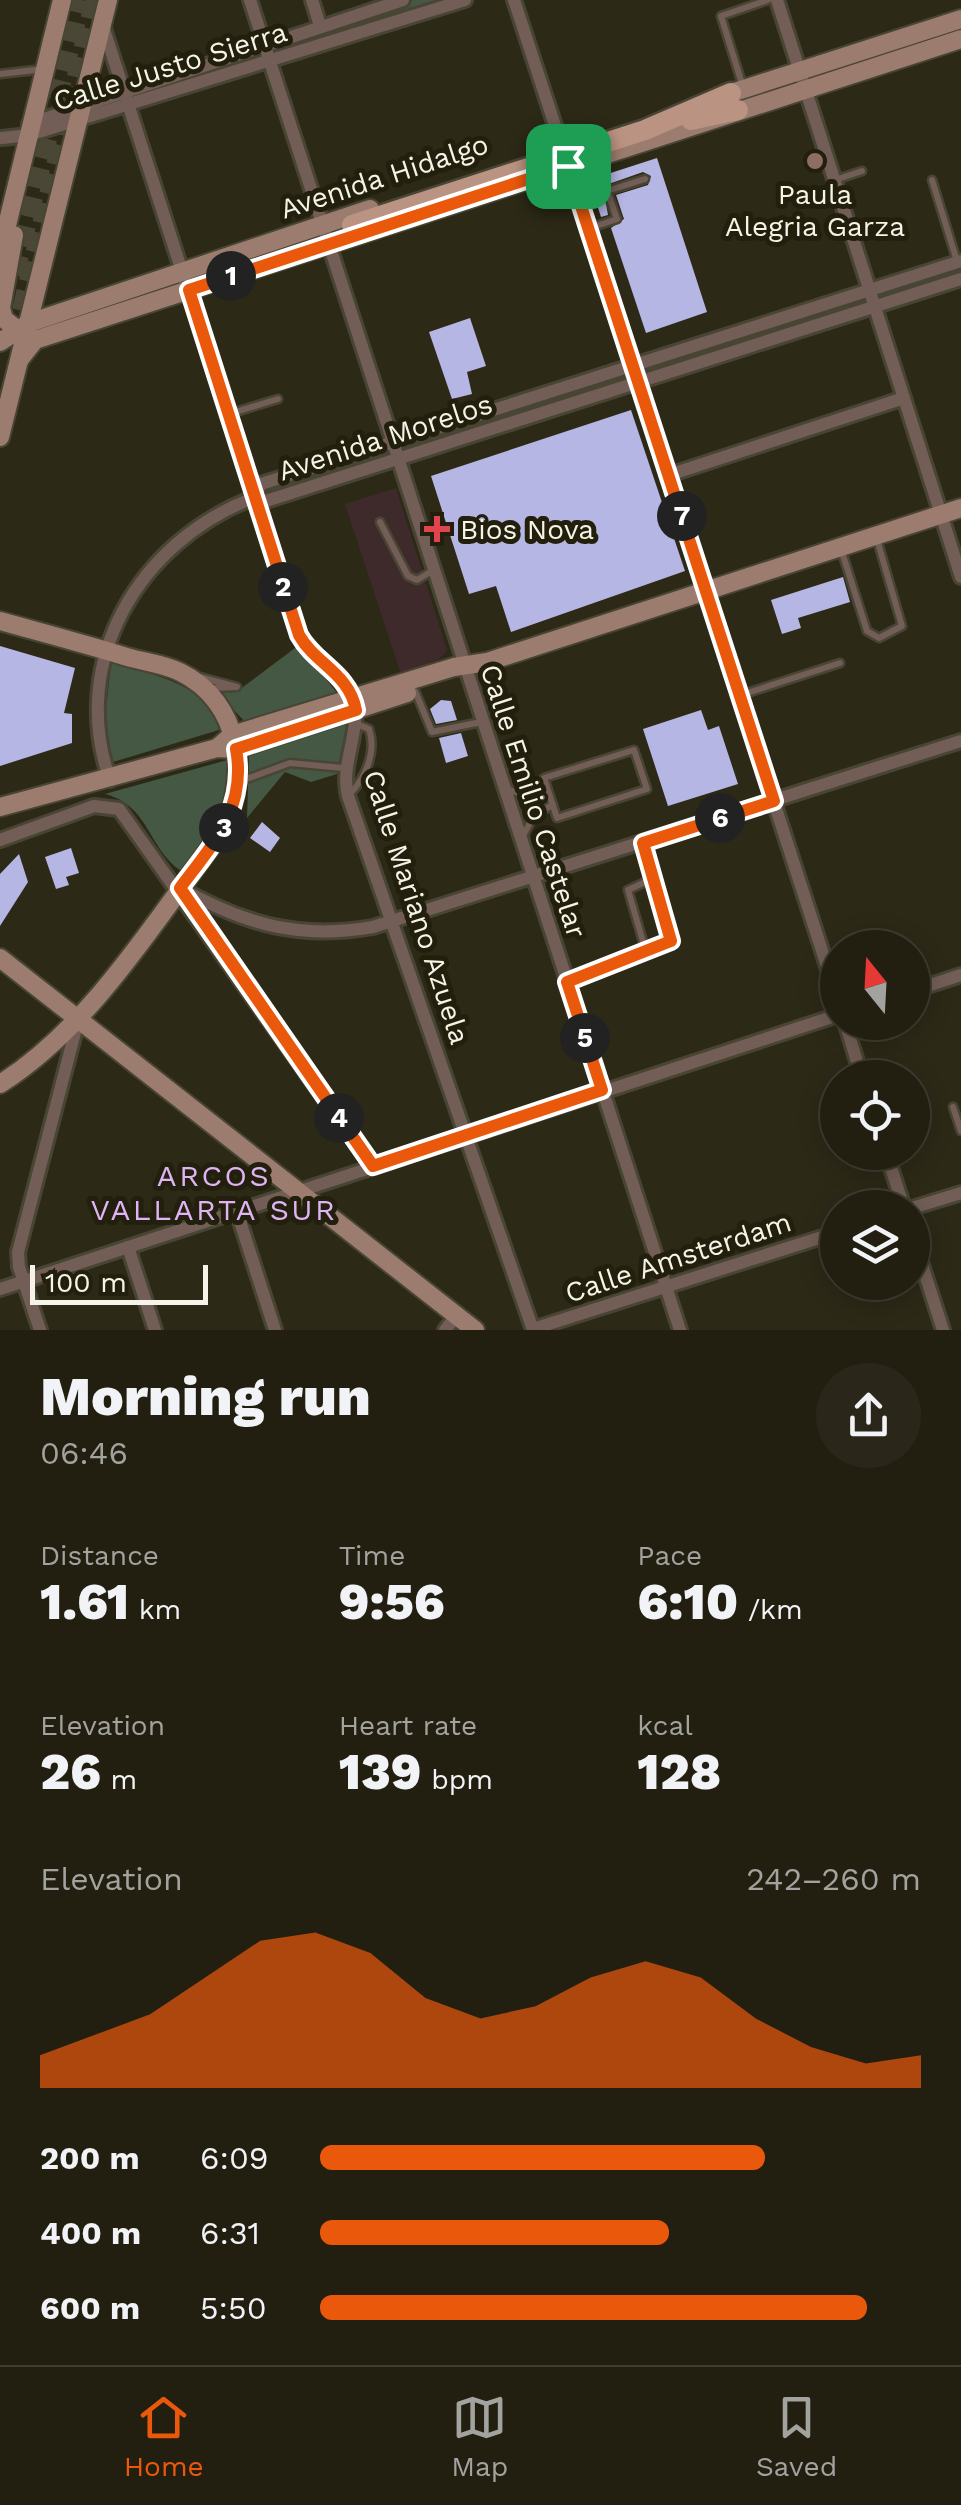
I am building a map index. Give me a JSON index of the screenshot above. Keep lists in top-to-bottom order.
{
  "streets": {
    "main road": ["Avenida Hidalgo"],
    "street": [
      "Calle Justo Sierra",
      "Avenida Morelos",
      "Calle Emilio Castelar",
      "Calle Mariano Azuela",
      "Calle Amsterdam"
    ]
  },
  "crossings": [
    ["Calle Justo Sierra", "Calle Emilio Castelar"],
    ["Avenida Hidalgo", "Calle Emilio Castelar"],
    ["Avenida Morelos", "Calle Emilio Castelar"],
    ["Calle Emilio Castelar", "Calle Amsterdam"],
    ["Calle Mariano Azuela", "Calle Amsterdam"]
  ],
  "districts": ["ARCOS VALLARTA SUR"],
  "places": {
    "other": ["Paula Alegria Garza"],
    "health": ["Bios Nova"]
  },
  "scale_bar": "100 m",
  "north": "top",
  "page": {
    "pins": [
      "1",
      "7",
      "2",
      "6",
      "3",
      "5",
      "4"
    ],
    "scale": "100 m",
    "heading": ["Morning run", "06:46"],
    "stats": [
      ["Distance", "1.61 km"],
      ["Time", "9:56"],
      ["Pace", "6:10 /km"],
      ["Elevation", "26 m"],
      ["Heart rate", "139 bpm"],
      ["kcal", "128"]
    ],
    "chart": ["Elevation", "242–260 m"],
    "list": [
      {
        "name": "200 m",
        "note": "6:09"
      },
      {
        "name": "400 m",
        "note": "6:31"
      },
      {
        "name": "600 m",
        "note": "5:50"
      }
    ],
    "tabs": ["Home", "Map", "Saved"]
  }
}
